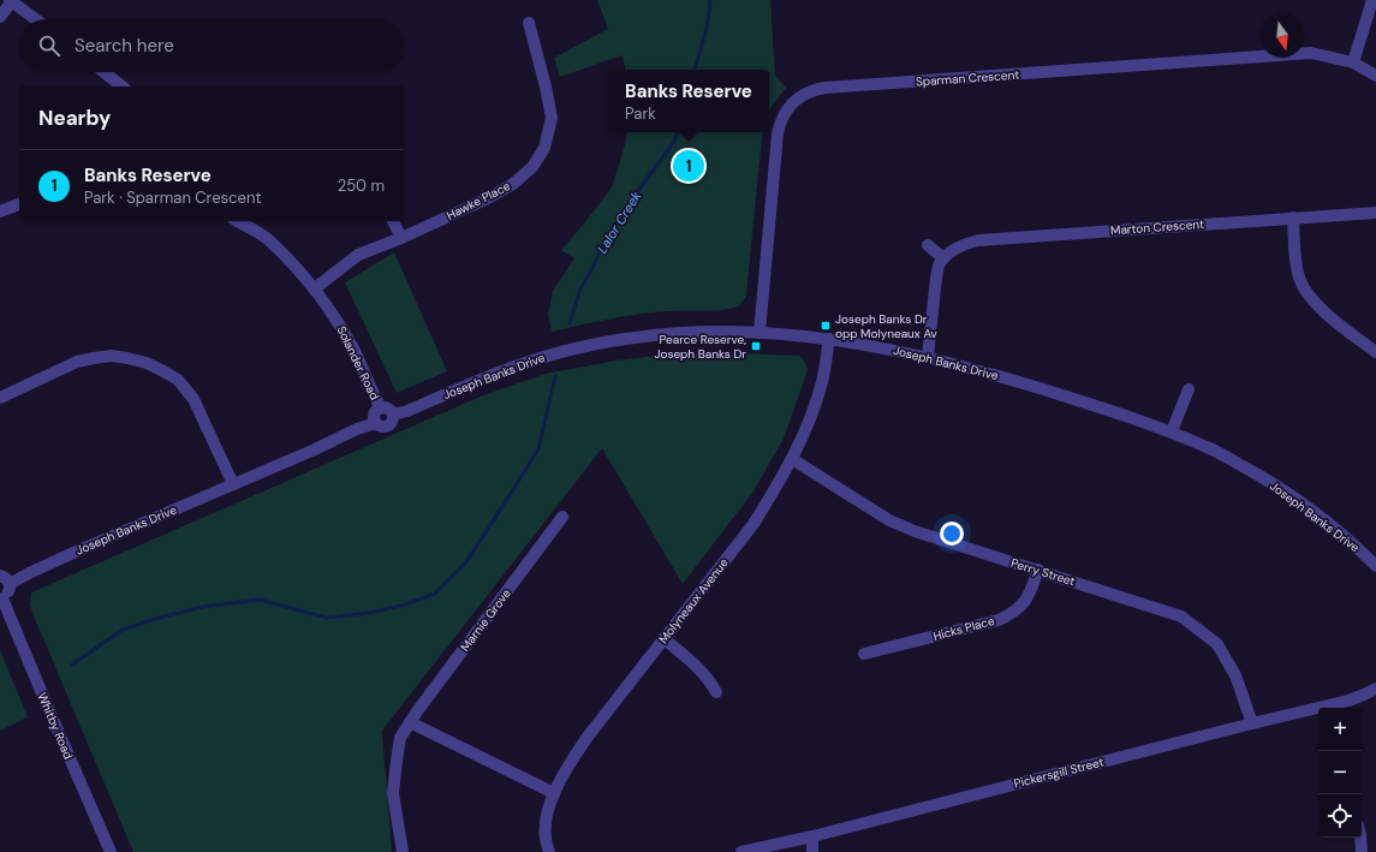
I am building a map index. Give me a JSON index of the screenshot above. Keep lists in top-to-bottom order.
{
  "streets": {
    "street": [
      "Sparman Crescent",
      "Hawke Place",
      "Marton Crescent",
      "Solander Road",
      "Joseph Banks Drive",
      "Perry Street",
      "Molyneaux Avenue",
      "Marnie Grove",
      "Hicks Place",
      "Whitby Road",
      "Pickersgill Street"
    ]
  },
  "crossings": [
    ["Sparman Crescent", "Joseph Banks Drive"],
    ["Hawke Place", "Solander Road"],
    ["Solander Road", "Joseph Banks Drive"],
    ["Joseph Banks Drive", "Molyneaux Avenue"],
    ["Perry Street", "Molyneaux Avenue"],
    ["Perry Street", "Hicks Place"],
    ["Perry Street", "Pickersgill Street"]
  ],
  "water": ["Lalor Creek"],
  "places": {
    "transit": ["Joseph Banks Dr opp Molyneaux Av", "Pearce Reserve, Joseph Banks Dr"]
  },
  "north": "bottom",
  "page": {
    "search": "Search here",
    "popup": ["Banks Reserve", "Park"],
    "heading": "Nearby",
    "pins": "1",
    "list": [
      {
        "mark": "1",
        "name": "Banks Reserve",
        "note": "Park · Sparman Crescent",
        "value": "250 m"
      }
    ],
    "map_buttons": ["+", "−"]
  }
}
